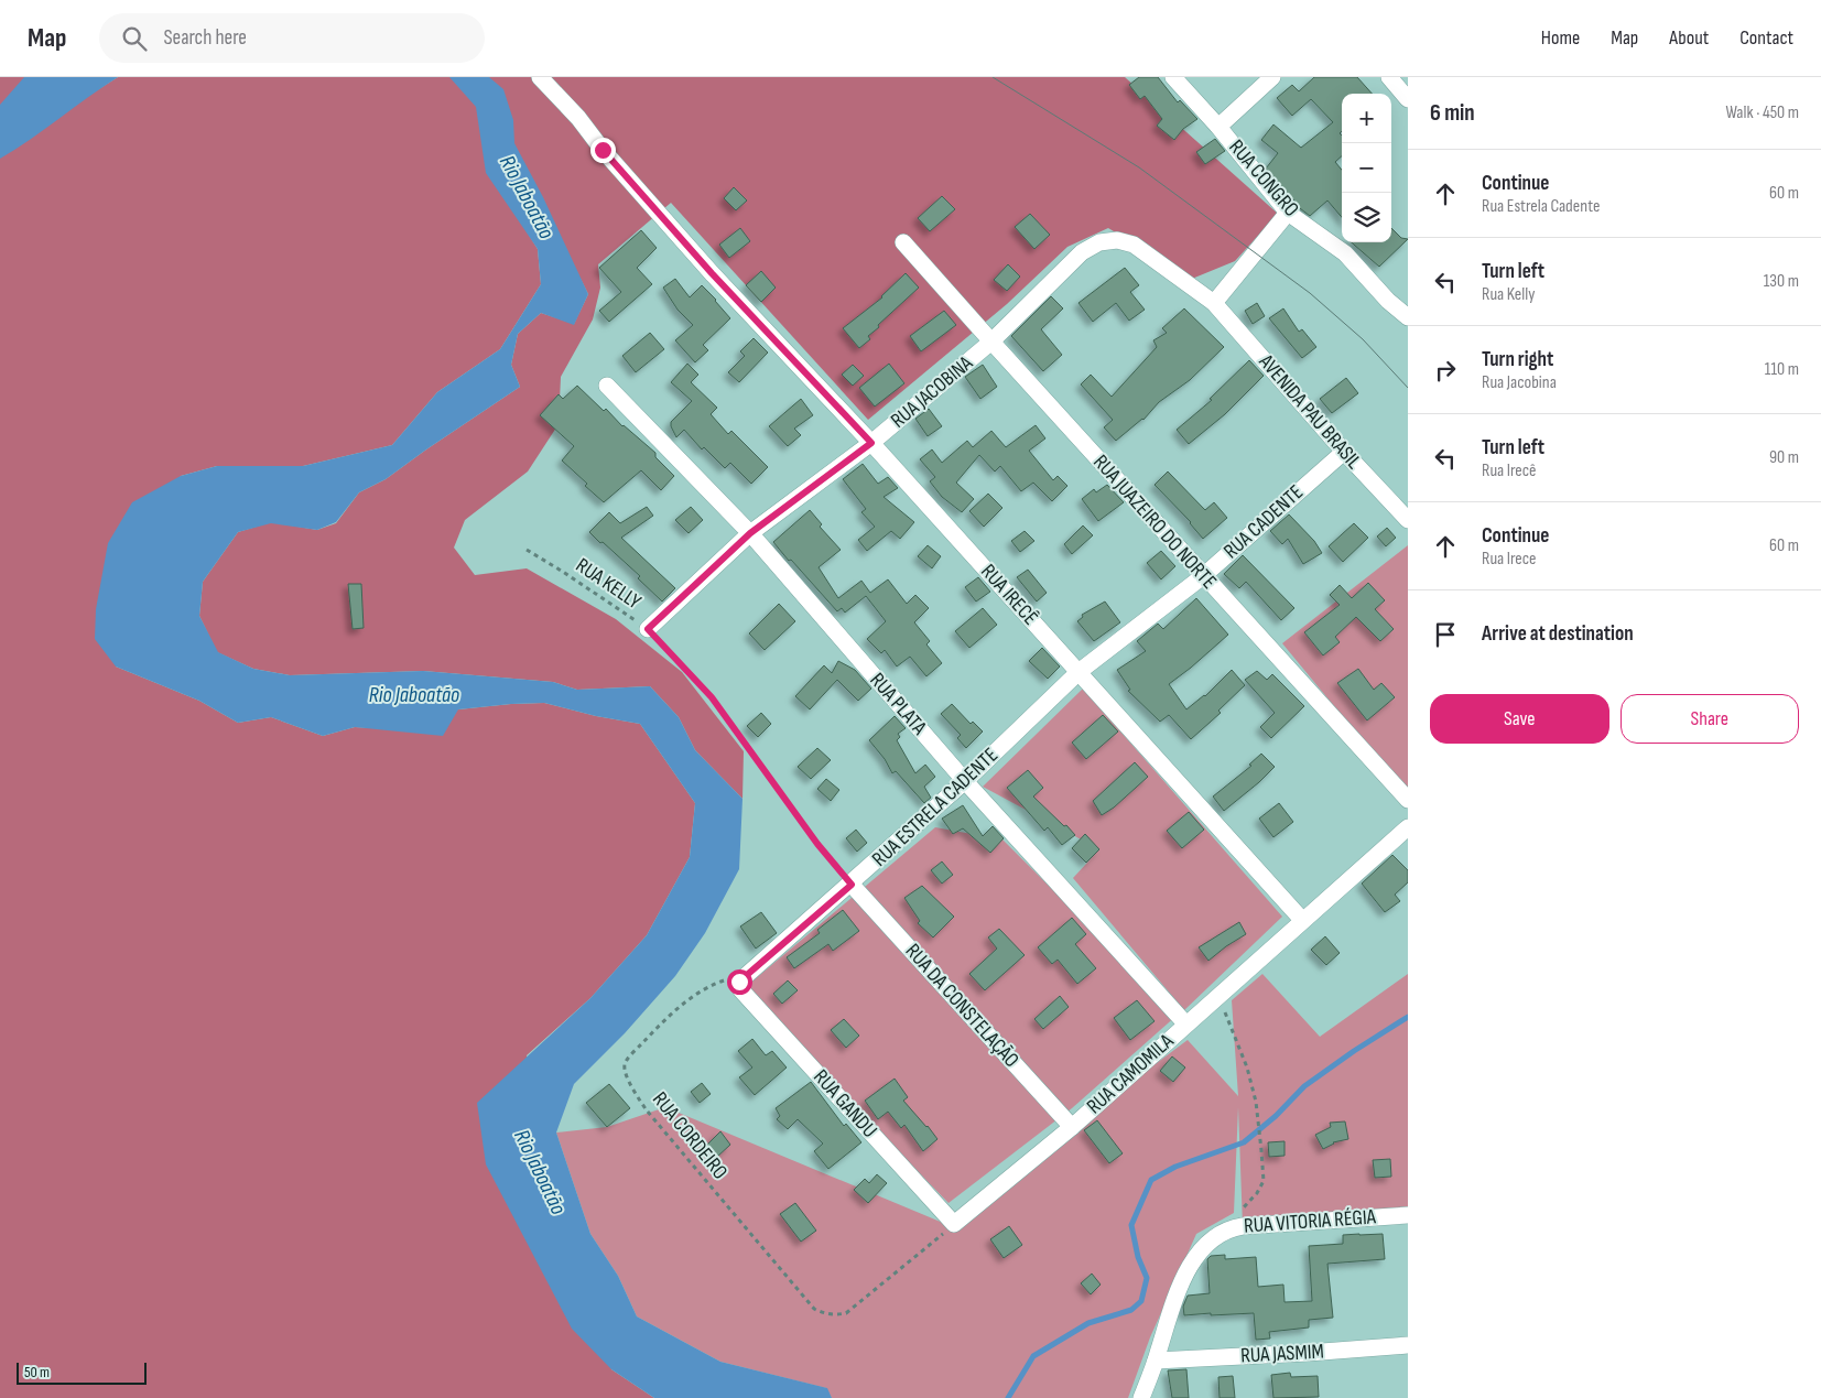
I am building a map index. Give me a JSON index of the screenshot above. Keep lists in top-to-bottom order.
{
  "streets": {
    "street": [
      "RUA CONGRO",
      "RUA JACOBINA",
      "AVENIDA PAU BRASIL",
      "RUA JUAZEIRO DO NORTE",
      "RUA CADENTE",
      "RUA IRECÊ",
      "RUA PLATA",
      "RUA ESTRELA CADENTE",
      "RUA DA CONSTELAÇÃO",
      "RUA CAMOMILA",
      "RUA GANDU",
      "RUA VITORIA RÉGIA",
      "RUA JASMIM"
    ],
    "path": ["RUA KELLY", "RUA CORDEIRO"]
  },
  "crossings": [
    ["RUA JACOBINA", "AVENIDA PAU BRASIL"],
    ["RUA JACOBINA", "RUA JUAZEIRO DO NORTE"],
    ["RUA JACOBINA", "RUA KELLY"],
    ["RUA JACOBINA", "RUA IRECÊ"],
    ["RUA JACOBINA", "RUA PLATA"],
    ["AVENIDA PAU BRASIL", "RUA CADENTE"],
    ["RUA JUAZEIRO DO NORTE", "RUA CADENTE"],
    ["RUA CADENTE", "RUA IRECÊ"],
    ["RUA CADENTE", "RUA ESTRELA CADENTE"],
    ["RUA KELLY", "RUA ESTRELA CADENTE"],
    ["RUA KELLY", "RUA DA CONSTELAÇÃO"],
    ["RUA IRECÊ", "RUA ESTRELA CADENTE"],
    ["RUA IRECÊ", "RUA CAMOMILA"],
    ["RUA PLATA", "RUA ESTRELA CADENTE"],
    ["RUA PLATA", "RUA CAMOMILA"],
    ["RUA ESTRELA CADENTE", "RUA DA CONSTELAÇÃO"],
    ["RUA ESTRELA CADENTE", "RUA GANDU"],
    ["RUA ESTRELA CADENTE", "RUA CORDEIRO"],
    ["RUA DA CONSTELAÇÃO", "RUA CAMOMILA"],
    ["RUA CAMOMILA", "RUA GANDU"],
    ["RUA CAMOMILA", "RUA CORDEIRO"],
    ["RUA GANDU", "RUA CORDEIRO"],
    ["RUA VITORIA RÉGIA", "RUA JASMIM"]
  ],
  "water": ["Rio Jaboatão"],
  "scale_bar": "50 m",
  "page": {
    "header": "Map",
    "search": "Search here",
    "nav": [
      "Home",
      "Map",
      "About",
      "Contact"
    ],
    "heading": ["6 min", "Walk · 450 m"],
    "map_buttons": ["+", "−"],
    "list": [
      ["Continue", "Rua Estrela Cadente", "60 m"],
      ["Turn left", "Rua Kelly", "130 m"],
      ["Turn right", "Rua Jacobina", "110 m"],
      ["Turn left", "Rua Irecê", "90 m"],
      ["Continue", "Rua Irece", "60 m"],
      "Arrive at destination"
    ],
    "buttons": ["Save", "Share"],
    "scale": "50 m"
  }
}
